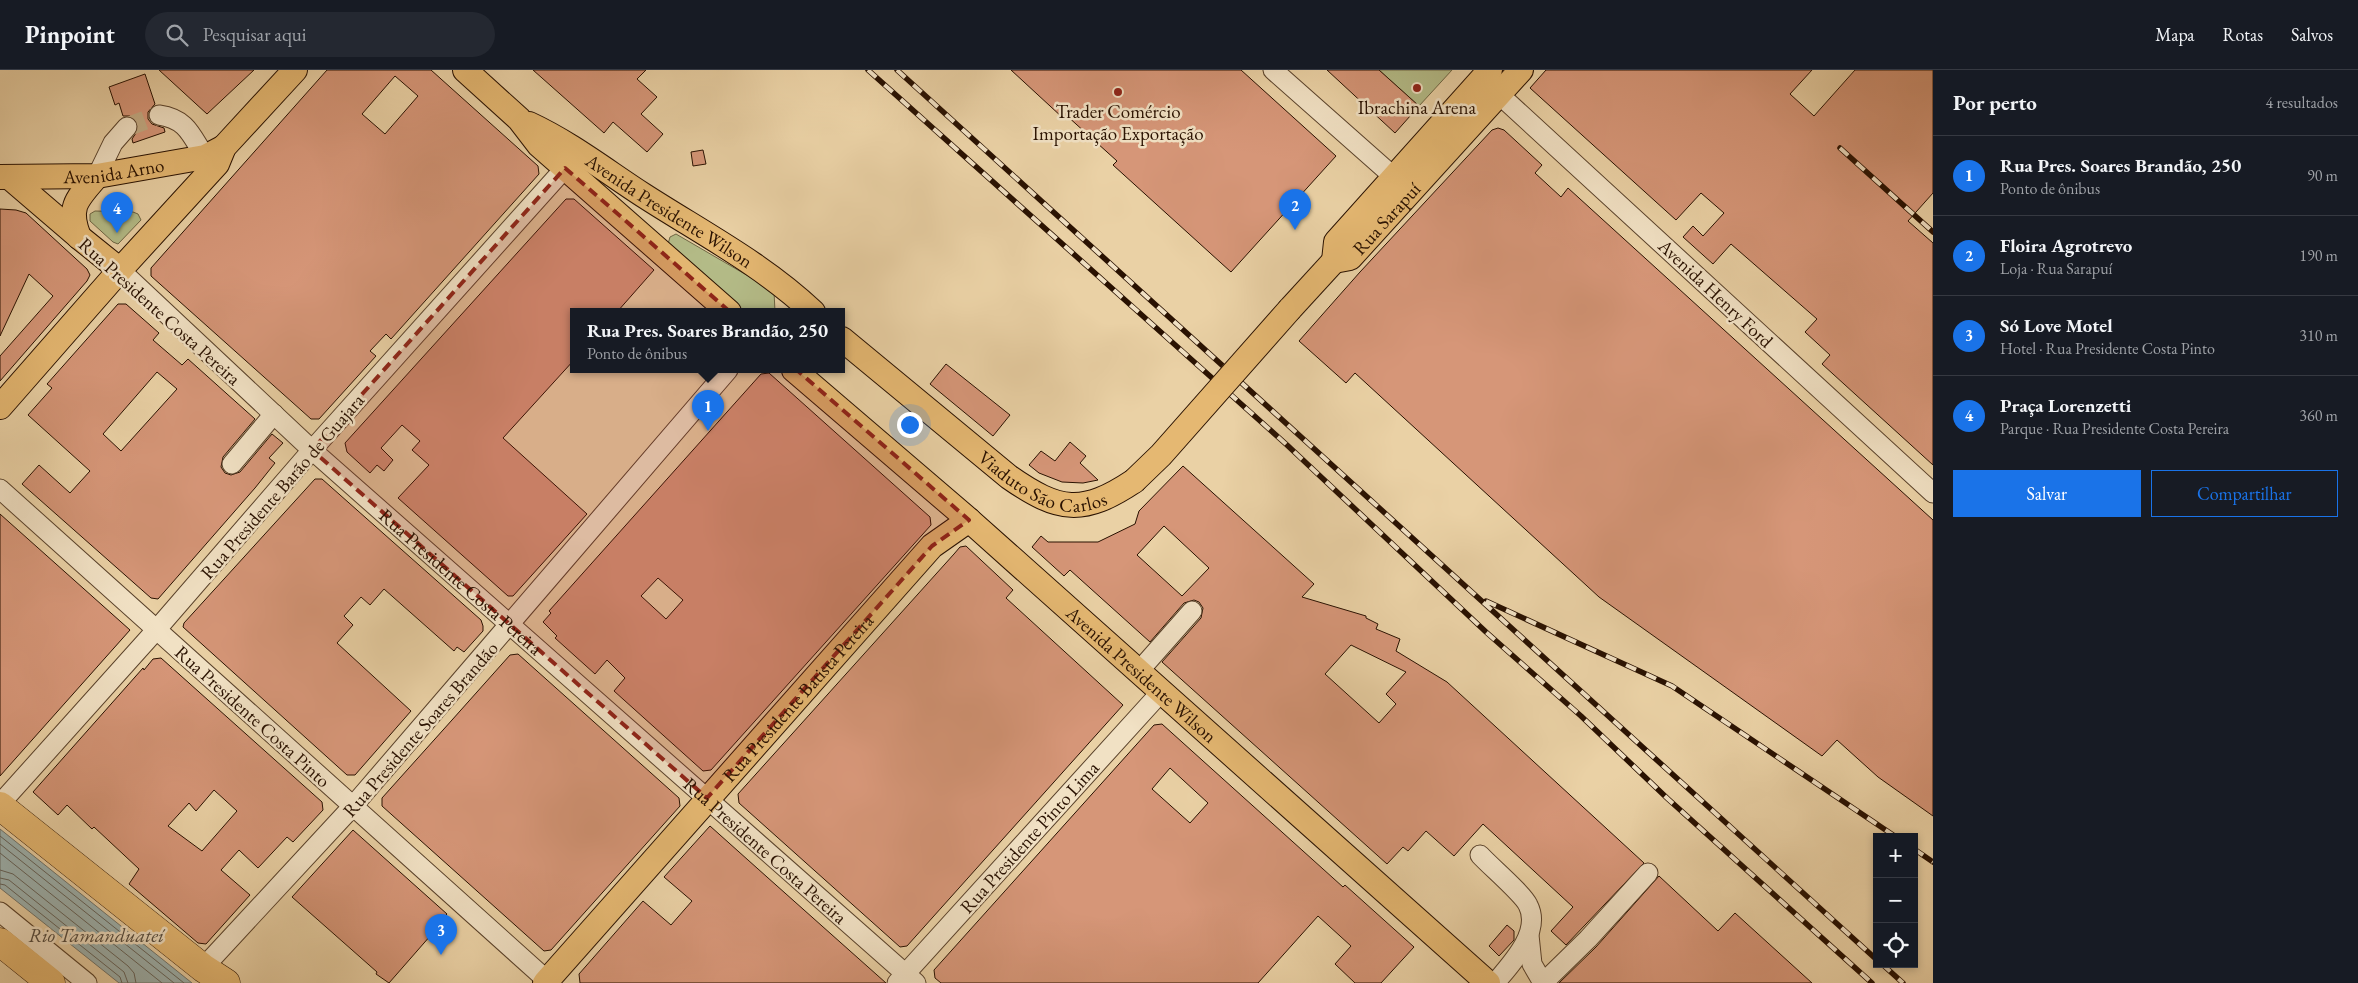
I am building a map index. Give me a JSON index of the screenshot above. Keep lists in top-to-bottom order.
{
  "streets": {
    "main road": [
      "Avenida Arno",
      "Avenida Presidente Wilson",
      "Rua Sarapuí",
      "Rua Presidente Costa Pereira",
      "Viaduto São Carlos",
      "Rua Presidente Batista Pereira"
    ],
    "street": [
      "Avenida Henry Ford",
      "Rua Presidente Barão de Guajara",
      "Rua Presidente Costa Pinto",
      "Rua Presidente Soares Brandão",
      "Rua Presidente Pinto Lima"
    ]
  },
  "crossings": [
    ["Avenida Arno", "Rua Presidente Costa Pereira"],
    ["Avenida Presidente Wilson", "Rua Presidente Barão de Guajara"],
    ["Avenida Presidente Wilson", "Rua Presidente Batista Pereira"],
    ["Avenida Presidente Wilson", "Rua Presidente Pinto Lima"],
    ["Rua Sarapuí", "Avenida Henry Ford"],
    ["Rua Sarapuí", "Viaduto São Carlos"],
    ["Rua Presidente Costa Pereira", "Rua Presidente Barão de Guajara"],
    ["Rua Presidente Costa Pereira", "Rua Presidente Batista Pereira"],
    ["Rua Presidente Costa Pereira", "Rua Presidente Soares Brandão"],
    ["Rua Presidente Costa Pereira", "Rua Presidente Pinto Lima"],
    ["Rua Presidente Barão de Guajara", "Rua Presidente Costa Pinto"],
    ["Rua Presidente Batista Pereira", "Rua Presidente Costa Pinto"],
    ["Rua Presidente Costa Pinto", "Rua Presidente Soares Brandão"]
  ],
  "water": ["Rio Tamanduateí"],
  "places": ["Ibrachina Arena", "Trader Comércio Importação Exportação"],
  "page": {
    "header": "Pinpoint",
    "search": "Pesquisar aqui",
    "nav": ["Mapa", "Rotas", "Salvos"],
    "heading": ["Por perto", "4 resultados"],
    "list": [
      {
        "mark": "1",
        "name": "Rua Pres. Soares Brandão, 250",
        "note": "Ponto de ônibus",
        "value": "90 m"
      },
      {
        "mark": "2",
        "name": "Floira Agrotrevo",
        "note": "Loja · Rua Sarapuí",
        "value": "190 m"
      },
      {
        "mark": "3",
        "name": "Só Love Motel",
        "note": "Hotel · Rua Presidente Costa Pinto",
        "value": "310 m"
      },
      {
        "mark": "4",
        "name": "Praça Lorenzetti",
        "note": "Parque · Rua Presidente Costa Pereira",
        "value": "360 m"
      }
    ],
    "pins": [
      "2",
      "4",
      "1",
      "3"
    ],
    "popup": ["Rua Pres. Soares Brandão, 250", "Ponto de ônibus"],
    "buttons": ["Salvar", "Compartilhar"],
    "map_buttons": ["+", "−"]
  }
}
